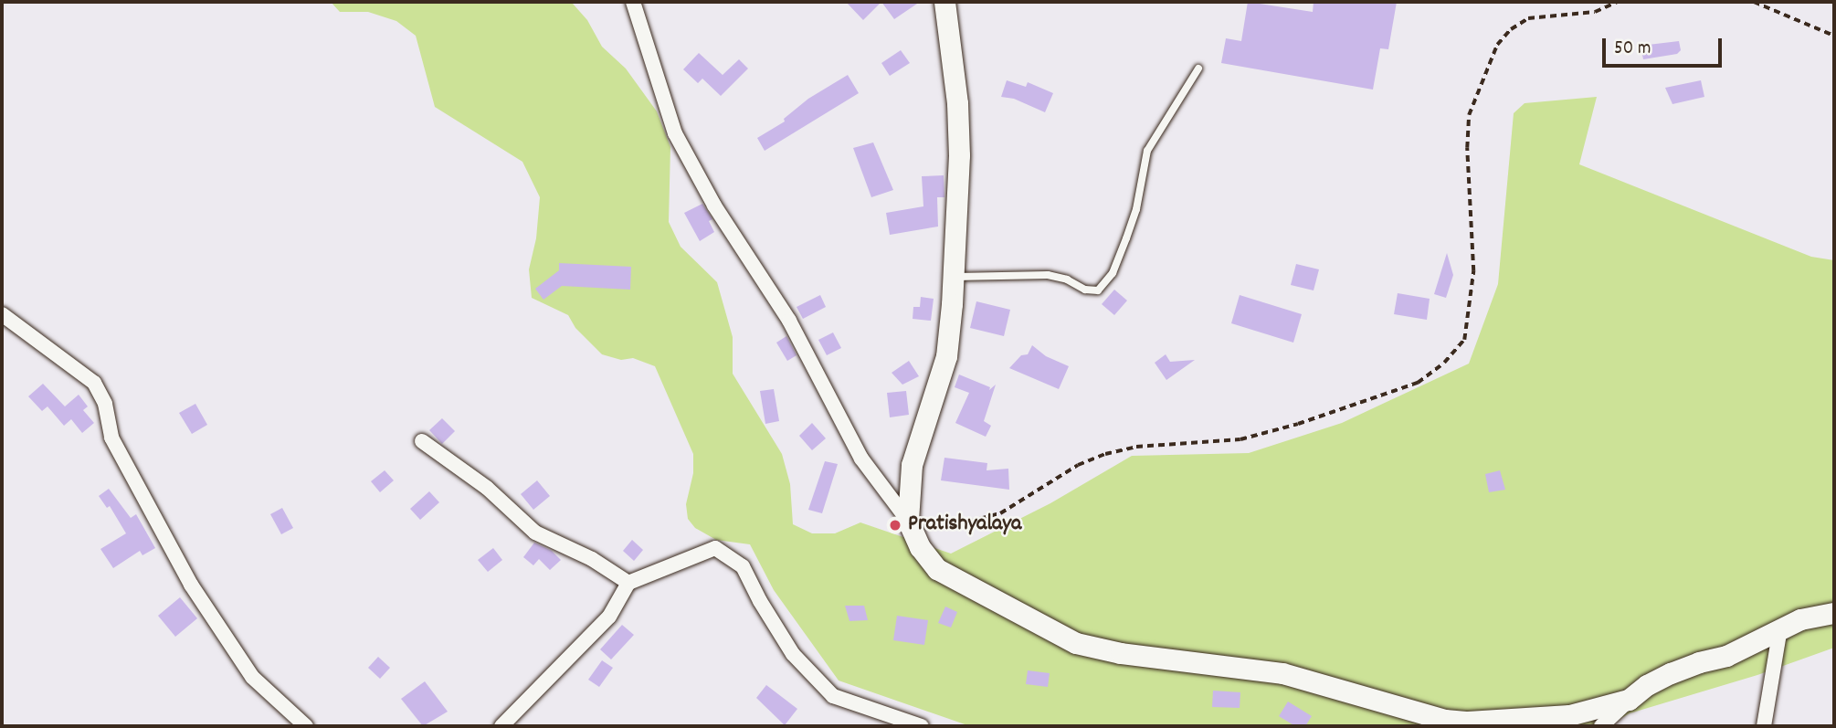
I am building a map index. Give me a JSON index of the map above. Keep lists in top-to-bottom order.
{
  "places": ["Pratishyalaya"],
  "scale_bar": "50 m"
}
